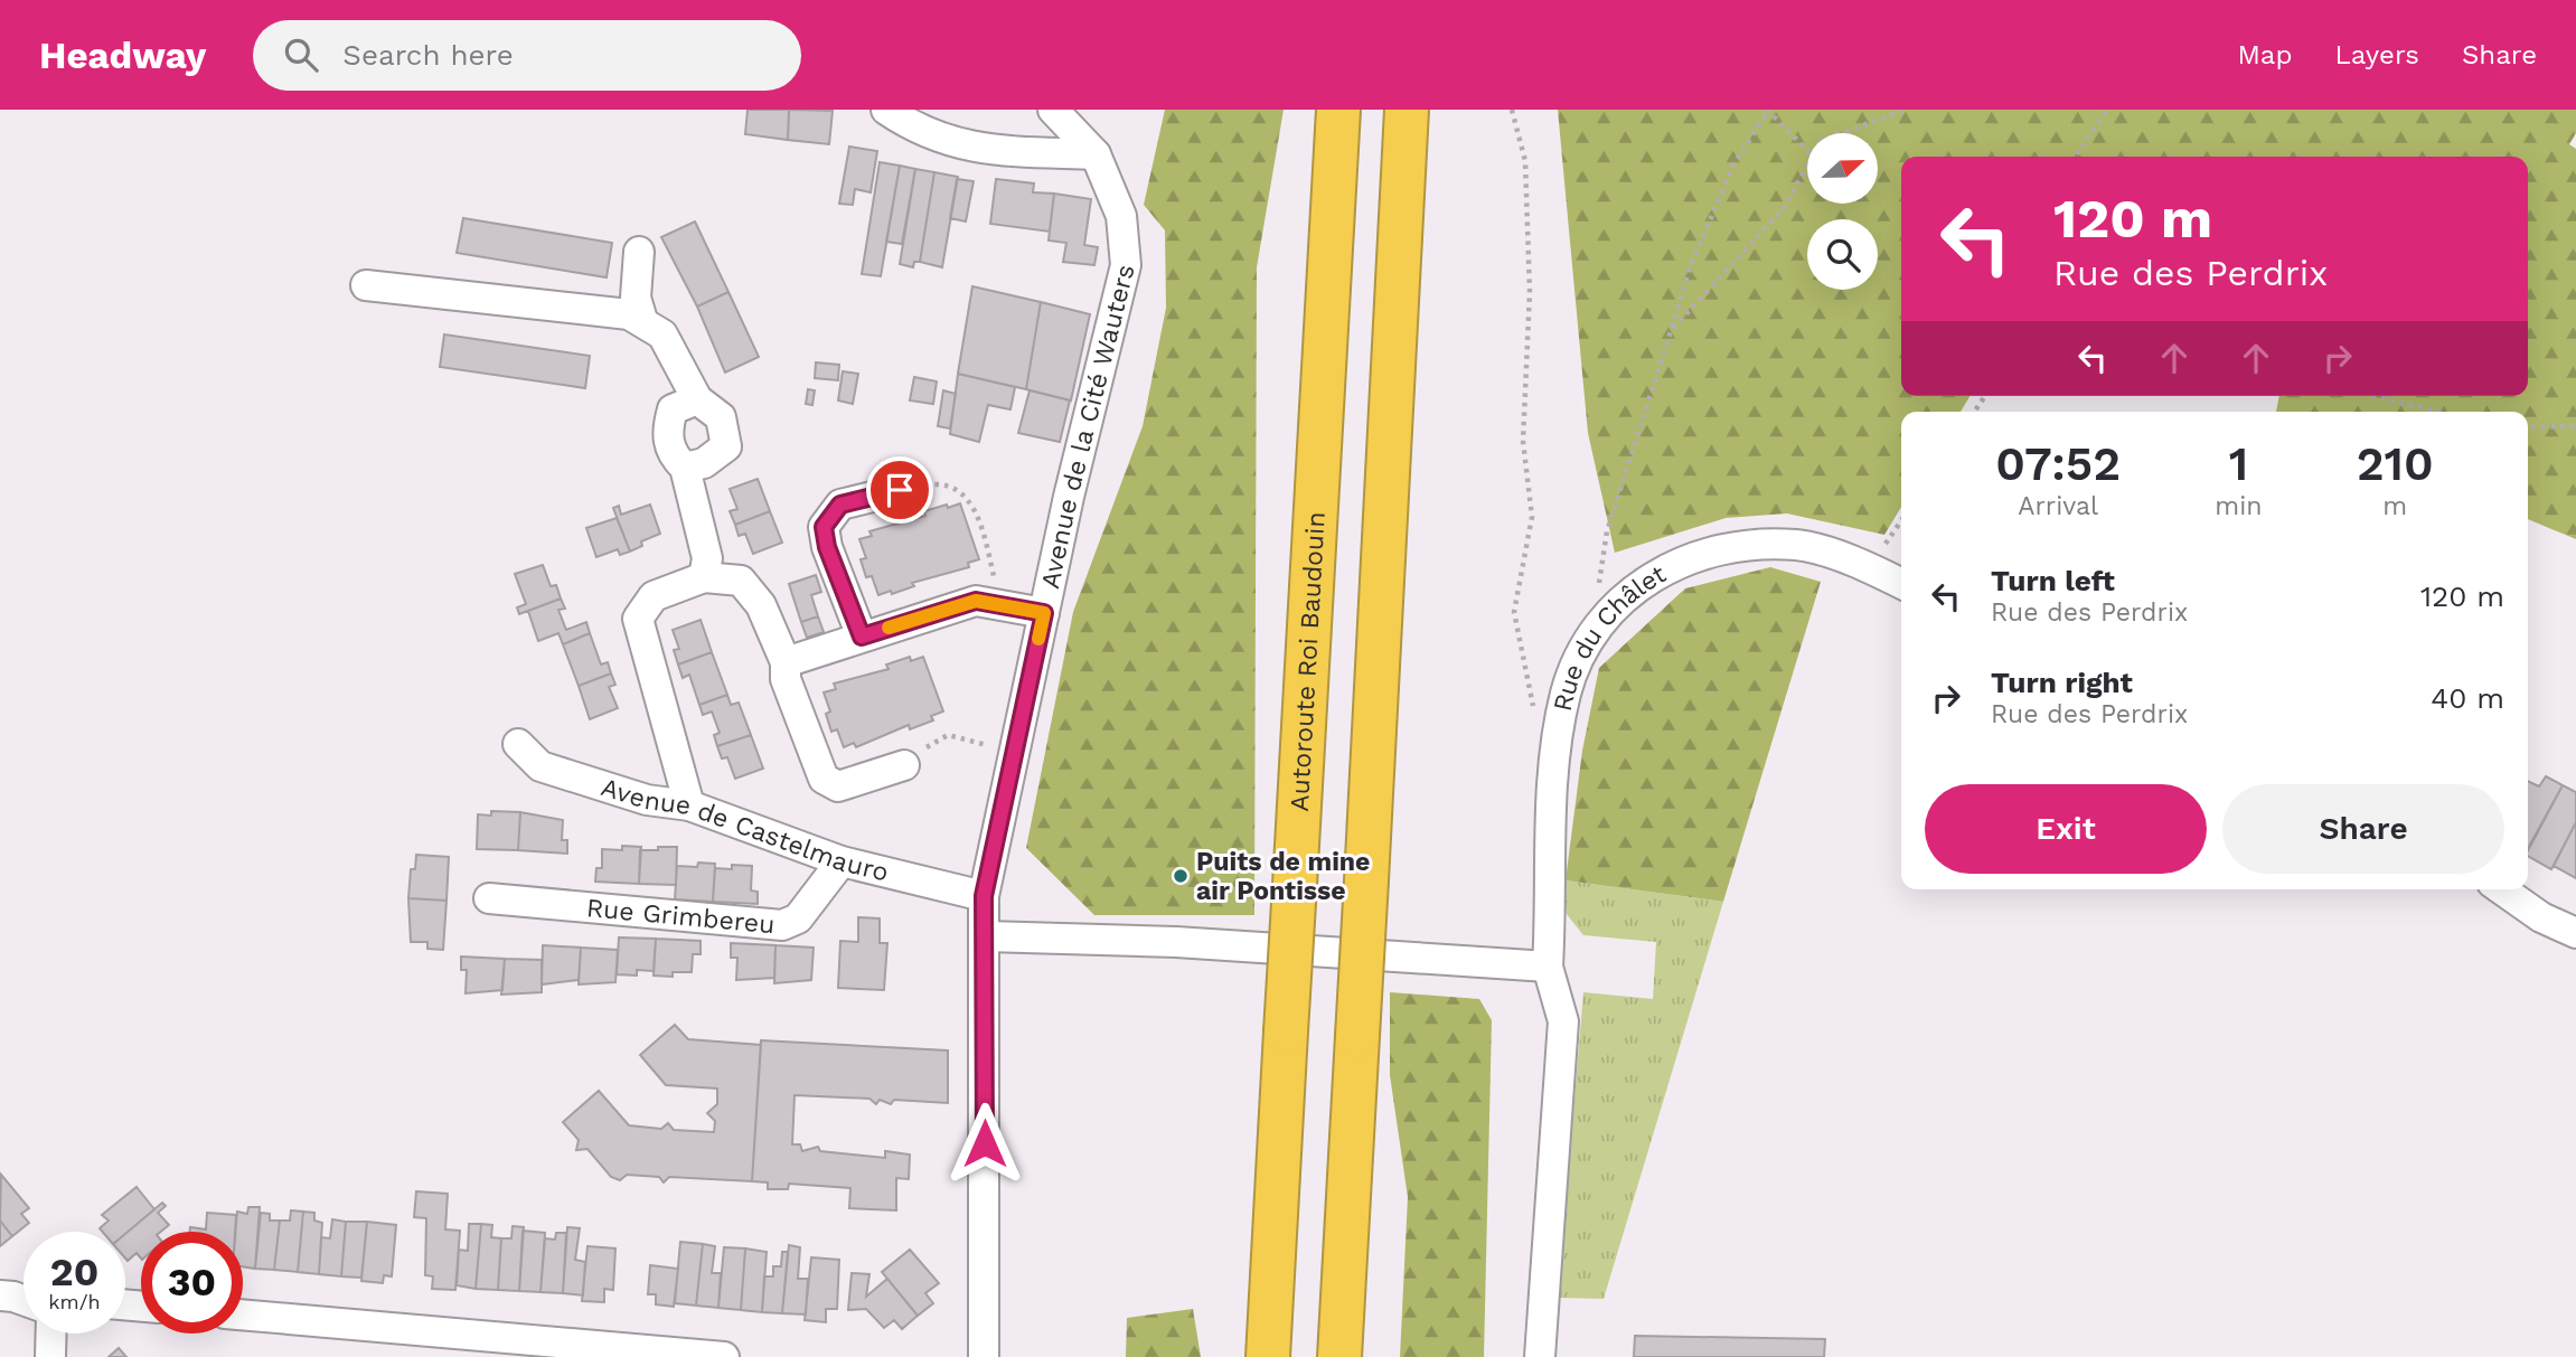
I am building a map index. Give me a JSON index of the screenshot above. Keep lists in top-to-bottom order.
{
  "streets": {
    "highway": ["Autoroute Roi Baudouin"],
    "street": [
      "Avenue de la Cité Wauters",
      "Rue du Châlet",
      "Avenue de Castelmauro",
      "Rue Grimbereu"
    ]
  },
  "crossings": [
    ["Avenue de la Cité Wauters", "Avenue de Castelmauro"],
    ["Avenue de Castelmauro", "Rue Grimbereu"]
  ],
  "places": ["Puits de mine air Pontisse"],
  "north": "right",
  "page": {
    "header": "Headway",
    "search": "Search here",
    "nav": ["Map", "Layers", "Share"],
    "turn": ["120 m", "Rue des Perdrix"],
    "eta": [
      "07:52",
      "Arrival",
      "1",
      "min",
      "210",
      "m"
    ],
    "list": [
      {
        "name": "Turn left",
        "note": "Rue des Perdrix",
        "value": "120 m"
      },
      {
        "name": "Turn right",
        "note": "Rue des Perdrix",
        "value": "40 m"
      }
    ],
    "buttons": ["Exit", "Share"],
    "speed": "20 km/h",
    "limit": "30"
  }
}
